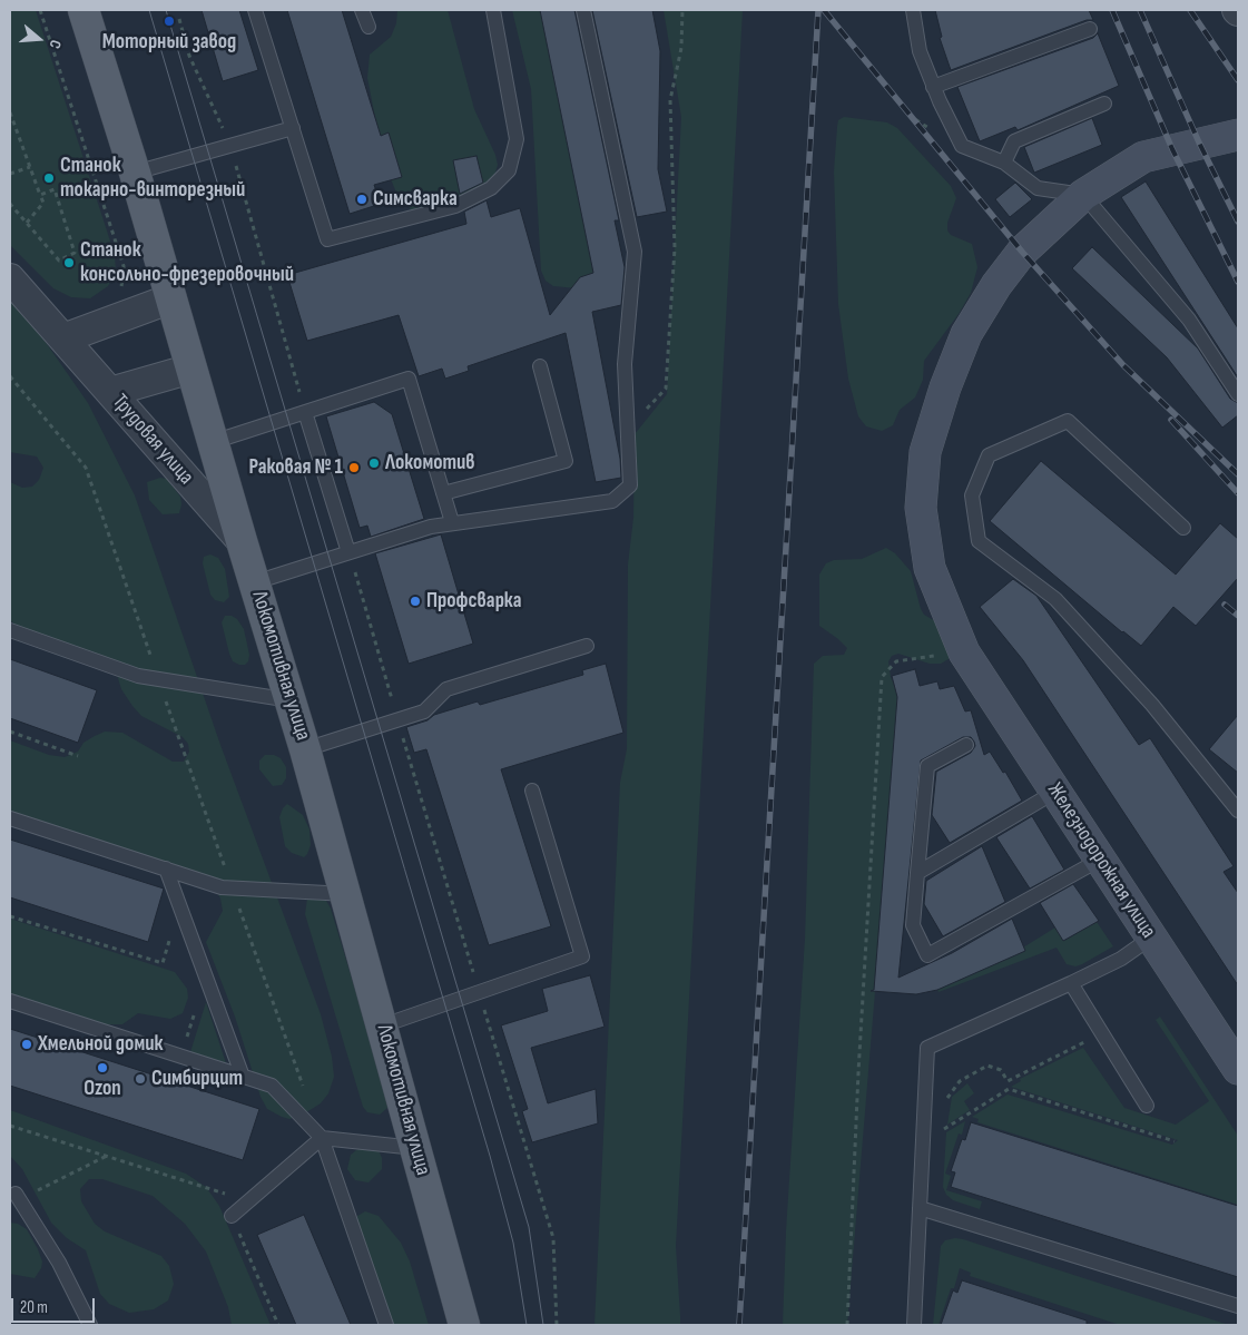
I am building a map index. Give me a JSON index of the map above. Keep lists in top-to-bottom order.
{
  "streets": {
    "main road": ["Локомотивная улица"],
    "street": ["Трудовая улица", "Железнодорожная улица"]
  },
  "crossings": [
    ["Трудовая улица", "Локомотивная улица"]
  ],
  "places": [
    "Моторный завод",
    "Станок токарно-винторезный",
    "Симсварка",
    "Станок консольно-фрезеровочный",
    "Локомотив",
    "Раковая № 1",
    "Профсварка",
    "Хмельной домик",
    "Ozon",
    "Симбирцит"
  ],
  "scale_bar": "20 m",
  "north": "right"
}
